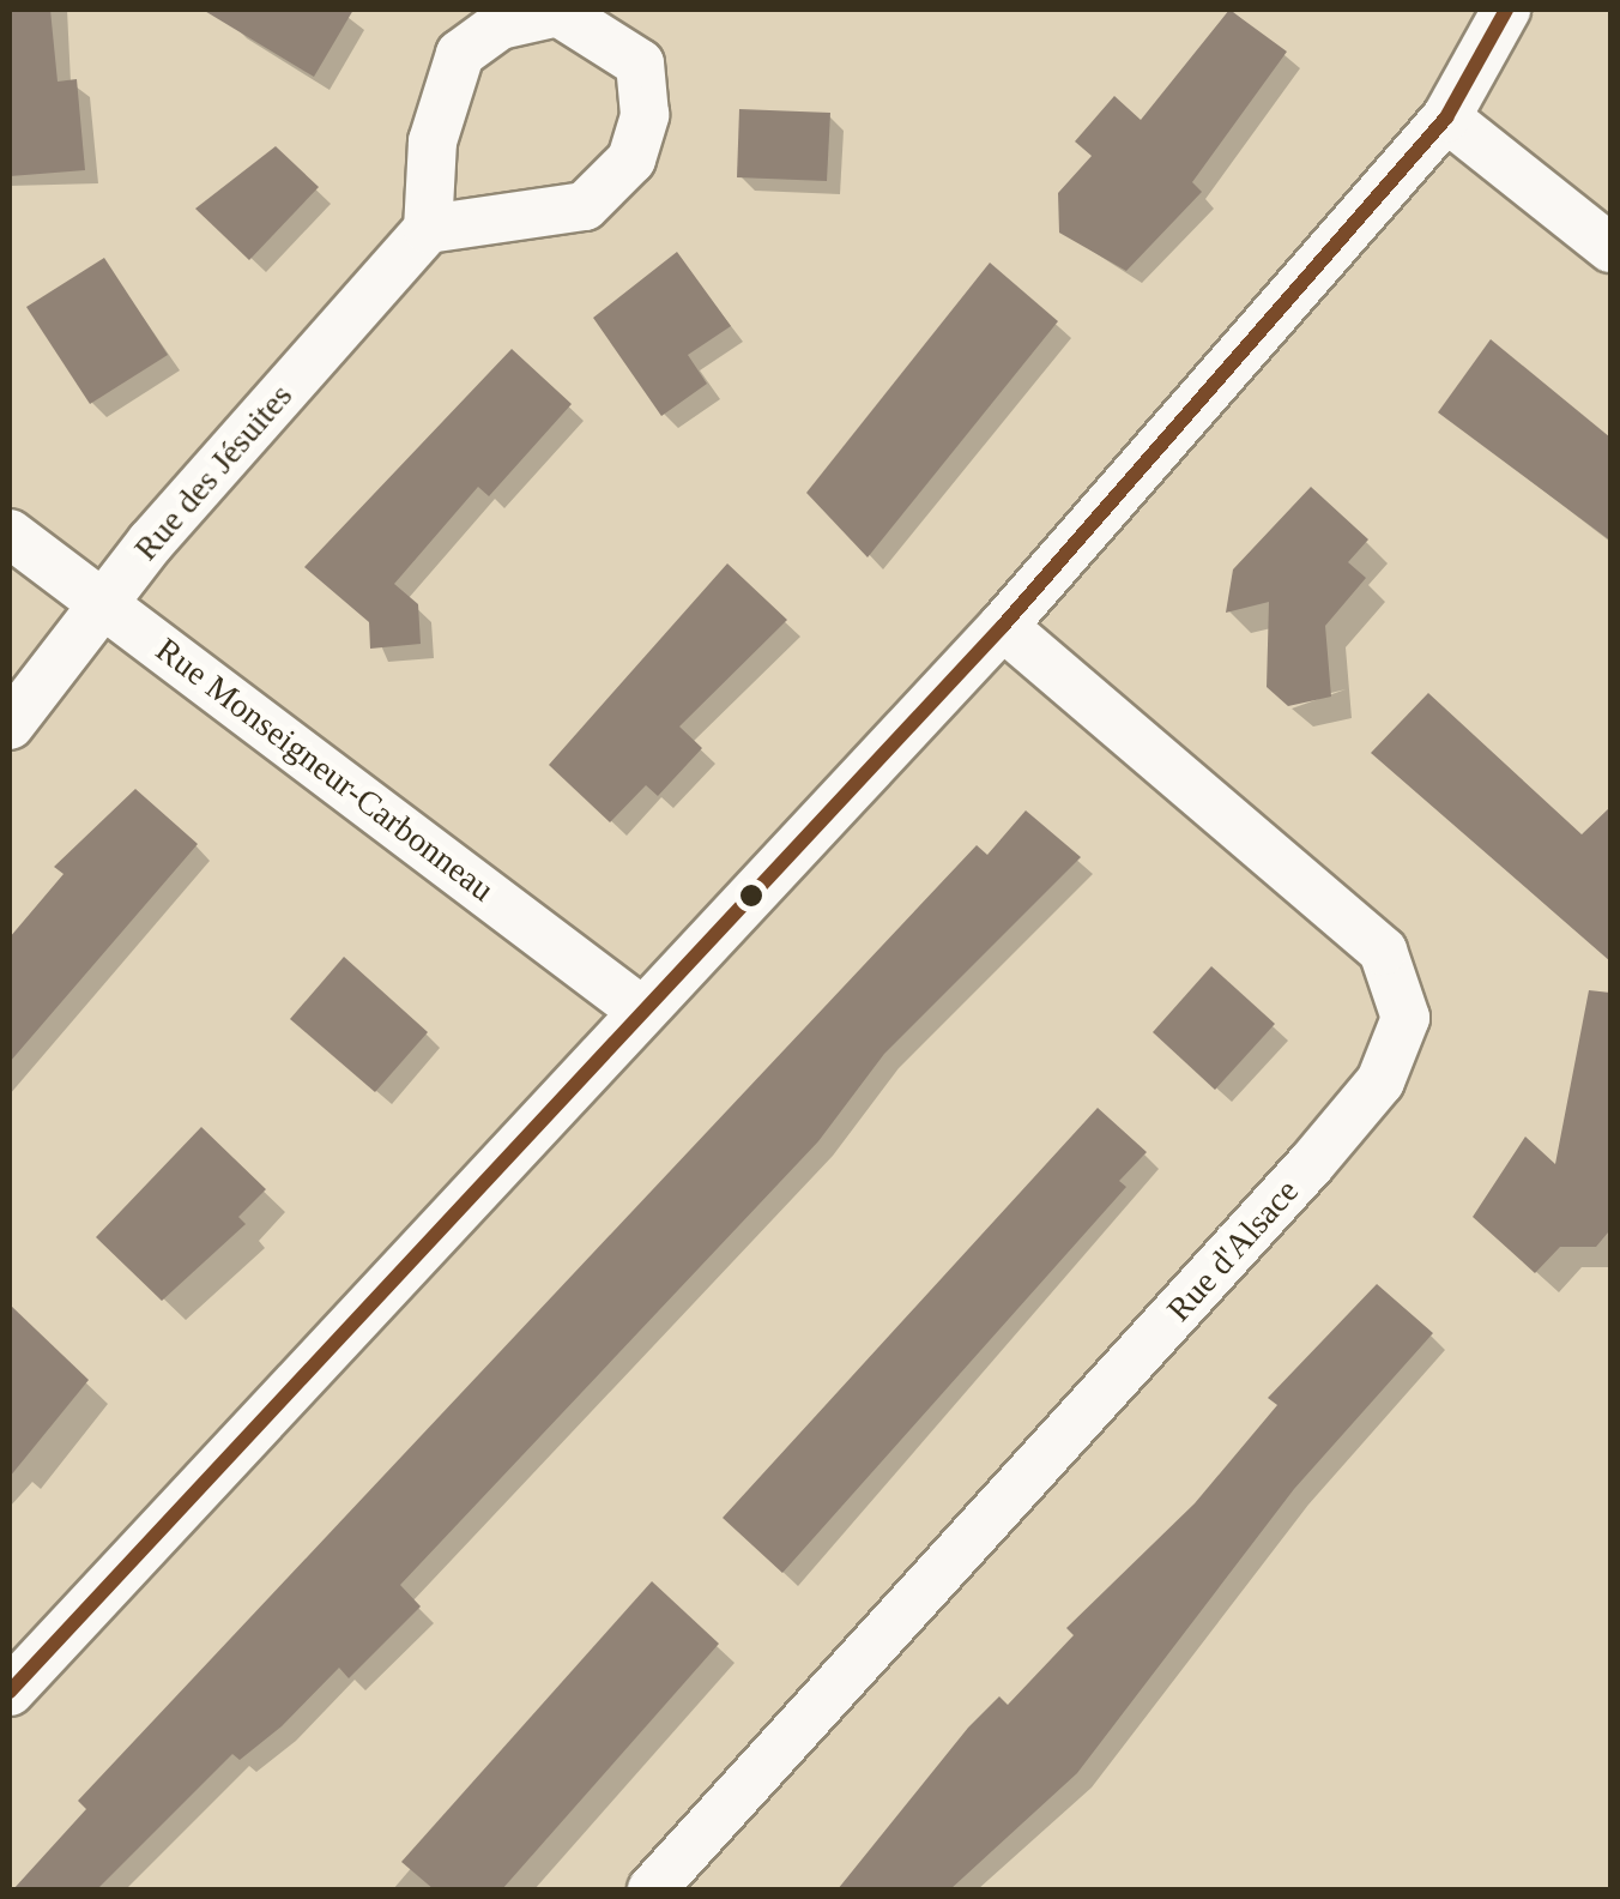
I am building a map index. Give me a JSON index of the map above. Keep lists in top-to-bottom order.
{
  "streets": {
    "street": ["Rue des Jésuites", "Rue Monseigneur-Carbonneau", "Rue d'Alsace"]
  },
  "crossings": [
    ["Rue des Jésuites", "Rue Monseigneur-Carbonneau"]
  ]
}
